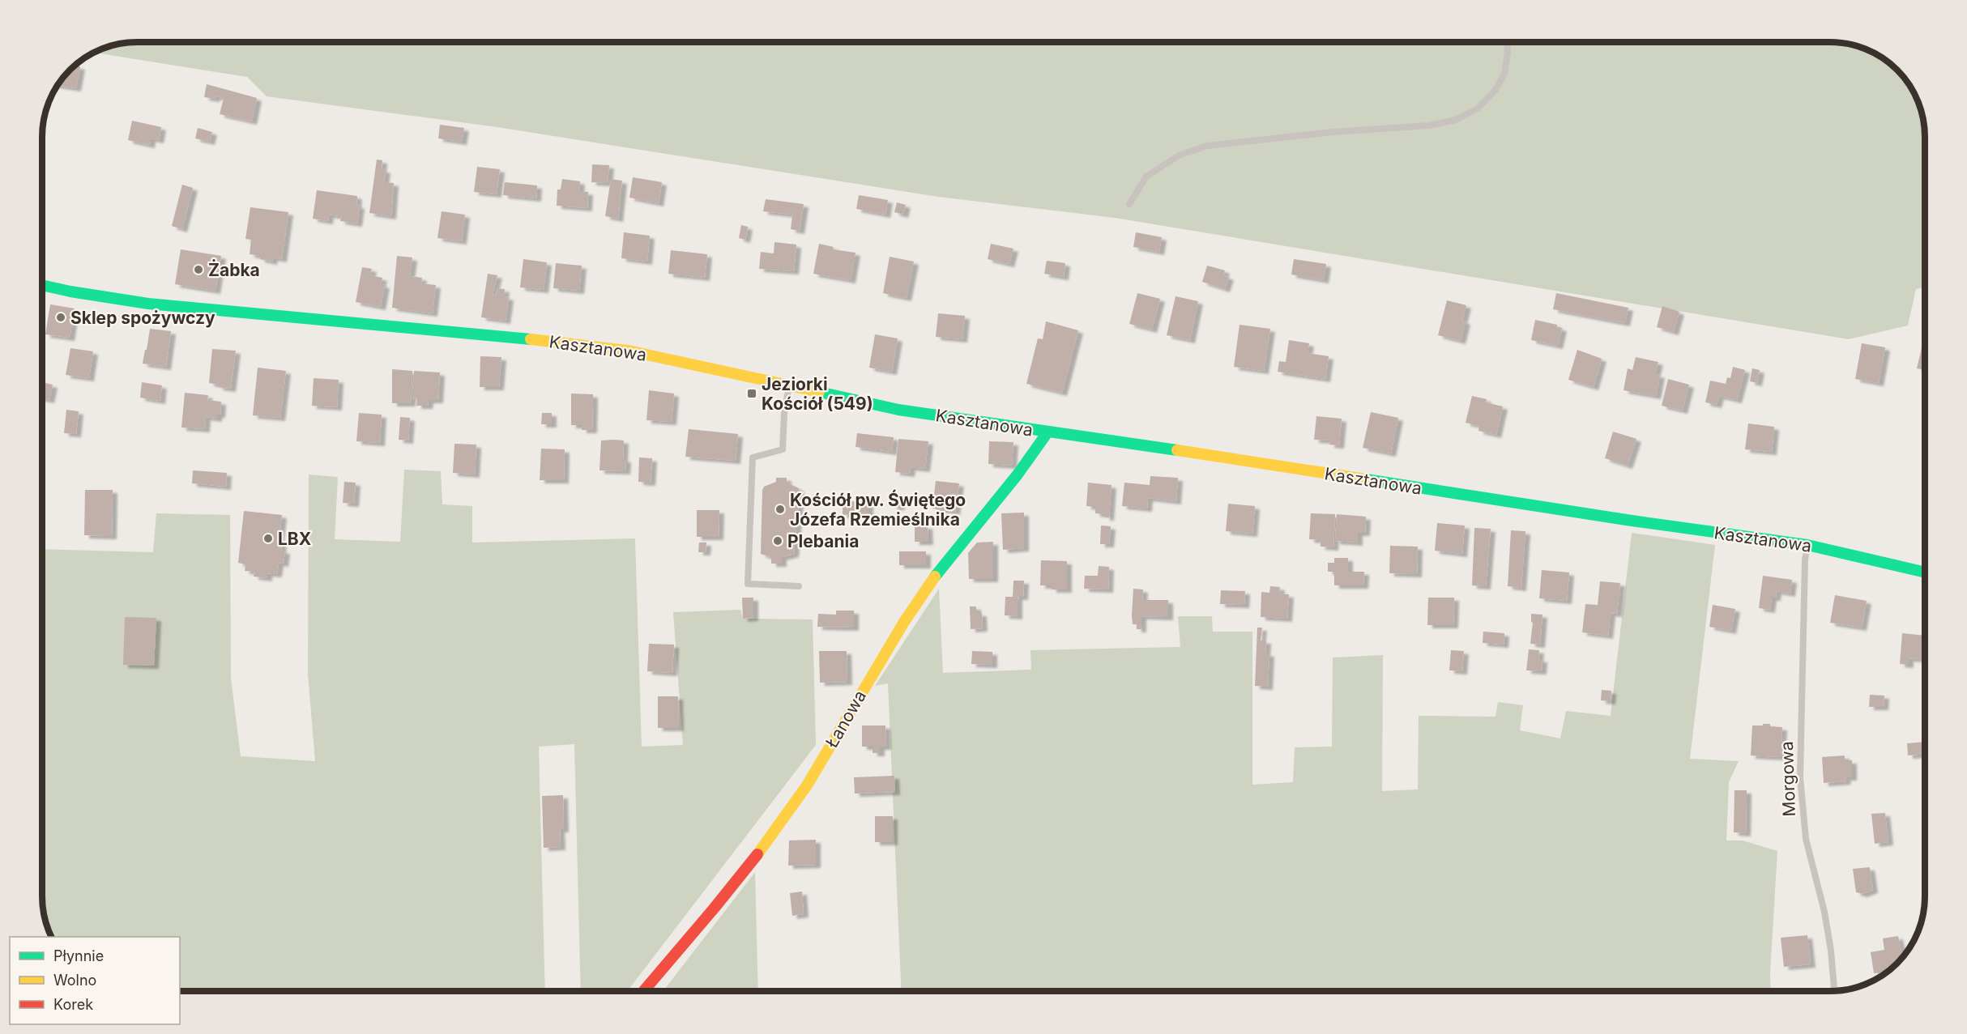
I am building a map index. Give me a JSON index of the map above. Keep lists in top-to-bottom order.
{
  "streets": {
    "street": ["Kasztanowa", "Łanowa"],
    "lane": ["Morgowa"]
  },
  "crossings": [
    ["Kasztanowa", "Łanowa"],
    ["Kasztanowa", "Morgowa"]
  ],
  "places": {
    "other": [
      "Żabka",
      "Sklep spożywczy",
      "Kościół pw. Świętego Józefa Rzemieślnika",
      "LBX",
      "Plebania"
    ],
    "transit": ["Jeziorki Kościół (549)"]
  },
  "legend": ["Płynnie", "Wolno", "Korek"]
}
